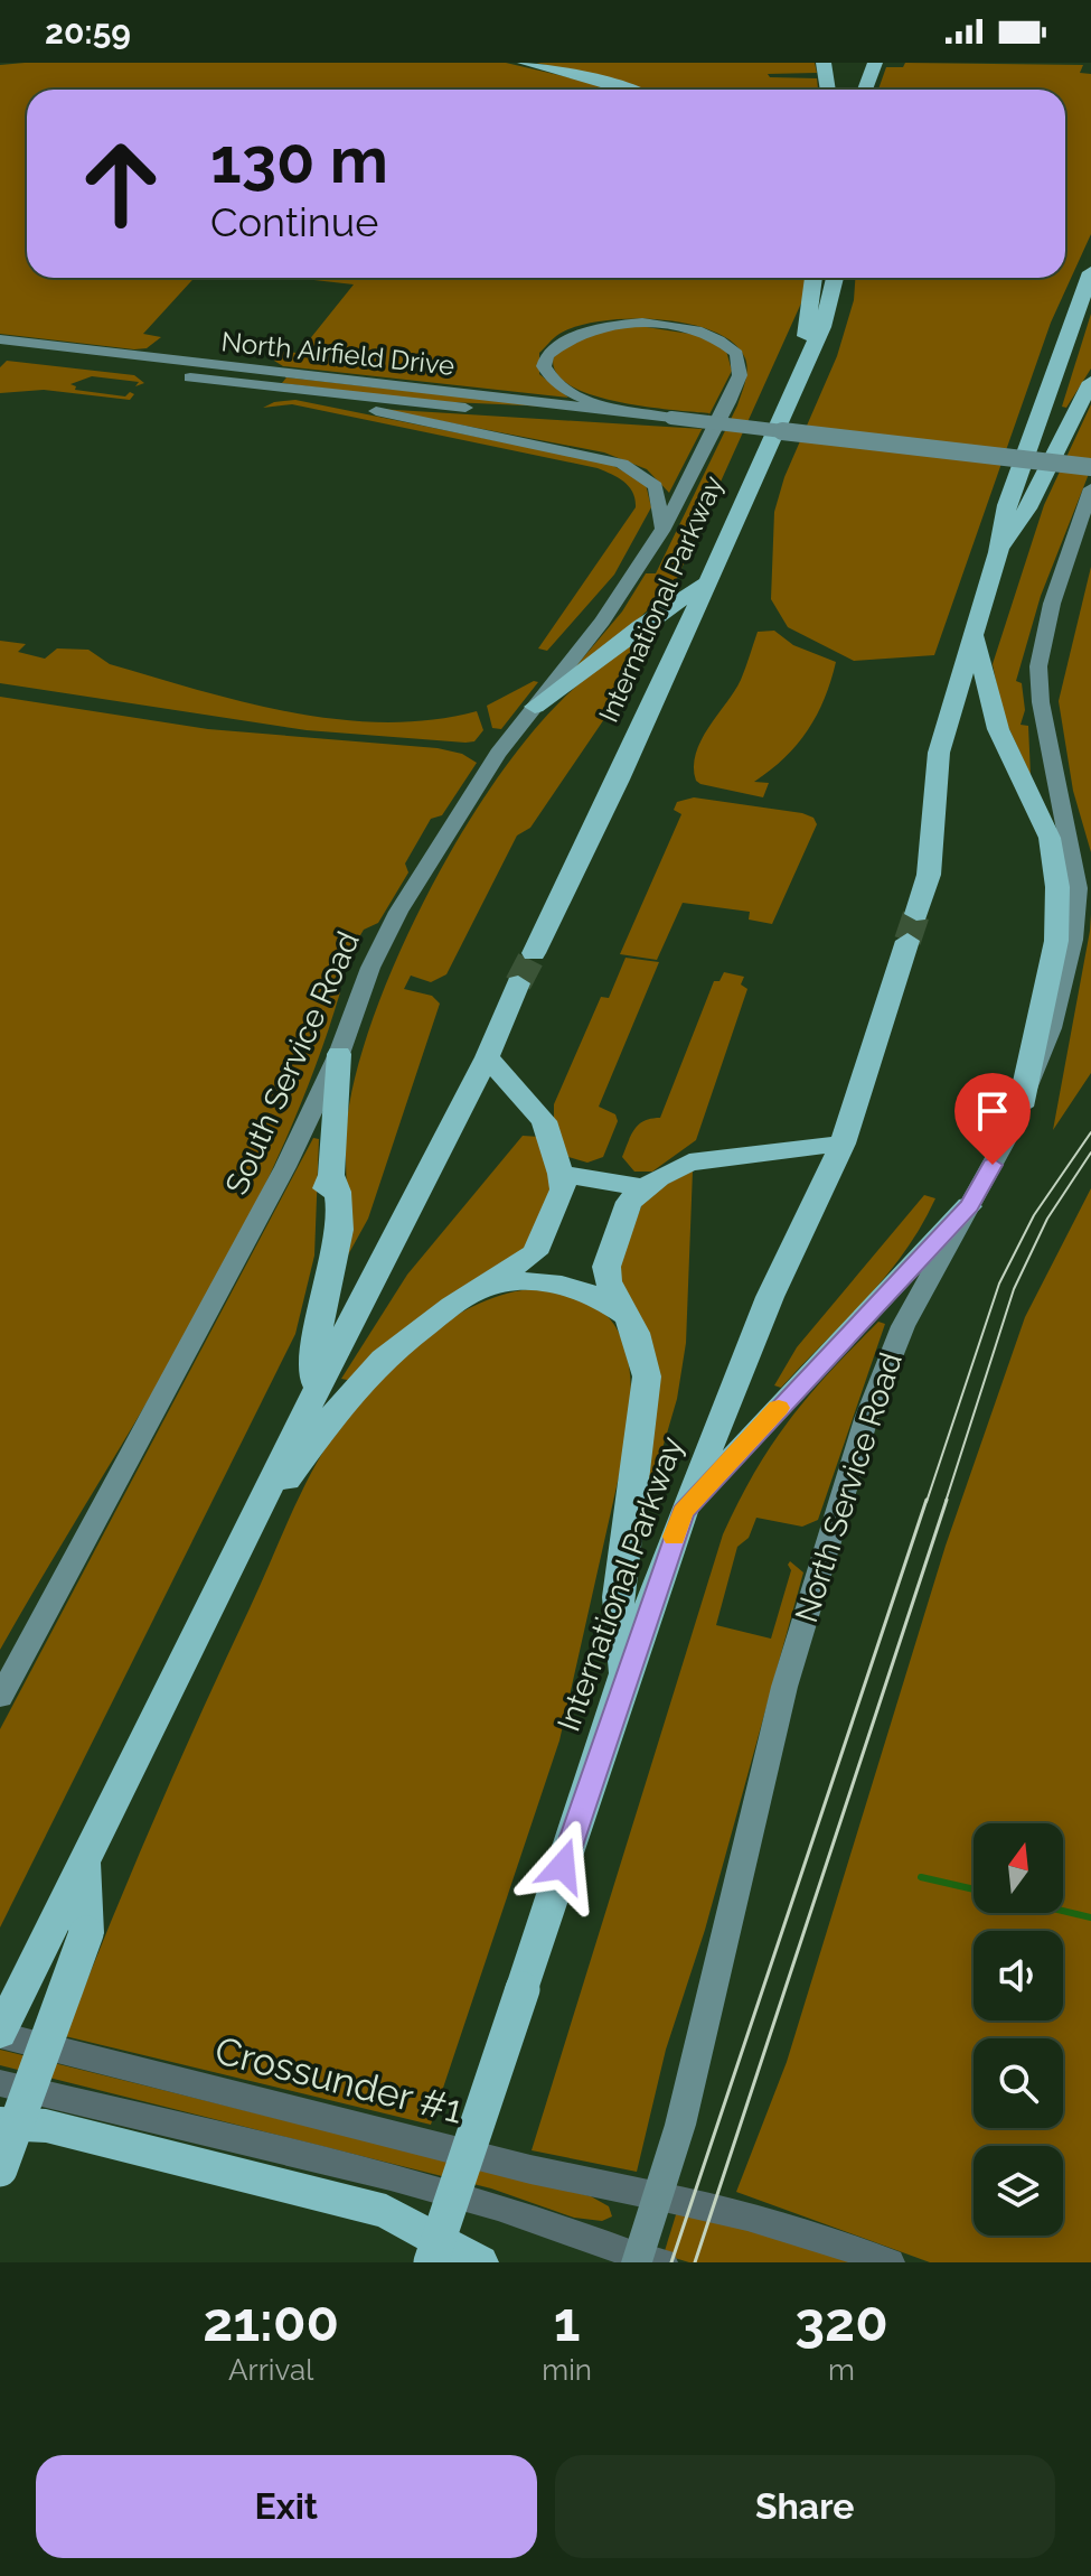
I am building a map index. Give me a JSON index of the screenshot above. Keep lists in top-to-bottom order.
{
  "streets": {
    "highway": ["International Parkway"],
    "main road": ["North Airfield Drive", "South Service Road", "North Service Road"],
    "street": ["Crossunder #1"]
  },
  "crossings": [
    ["North Airfield Drive", "South Service Road"],
    ["North Service Road", "Crossunder #1"]
  ],
  "north": "top",
  "page": {
    "status": "20:59",
    "turn": ["130 m", "Continue"],
    "eta": [
      "21:00",
      "Arrival",
      "1",
      "min",
      "320",
      "m"
    ],
    "buttons": ["Exit", "Share"]
  }
}
